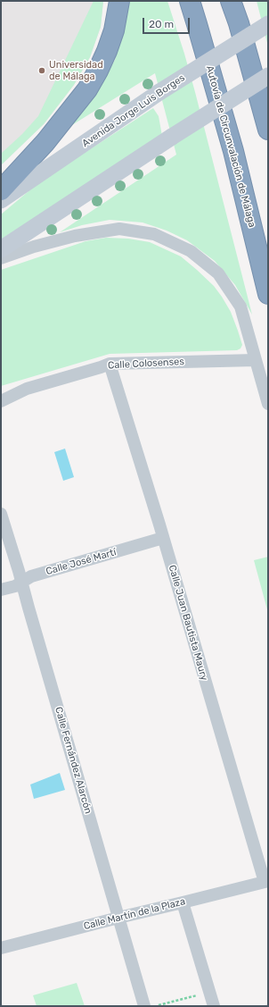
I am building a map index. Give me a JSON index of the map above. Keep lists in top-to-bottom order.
{
  "streets": {
    "highway": ["Autovía de Circunvalación de Málaga"],
    "main road": ["Avenida Jorge Luis Borges"],
    "street": [
      "Calle Colosenses",
      "Calle José Martí",
      "Calle Juan Bautista Maury",
      "Calle Fernández Alarcón",
      "Calle Martín de la Plaza"
    ]
  },
  "crossings": [
    ["Calle Colosenses", "Calle Juan Bautista Maury"],
    ["Calle José Martí", "Calle Juan Bautista Maury"],
    ["Calle José Martí", "Calle Fernández Alarcón"],
    ["Calle Juan Bautista Maury", "Calle Martín de la Plaza"],
    ["Calle Fernández Alarcón", "Calle Martín de la Plaza"]
  ],
  "places": ["Universidad de Málaga"],
  "scale_bar": "20 m"
}
